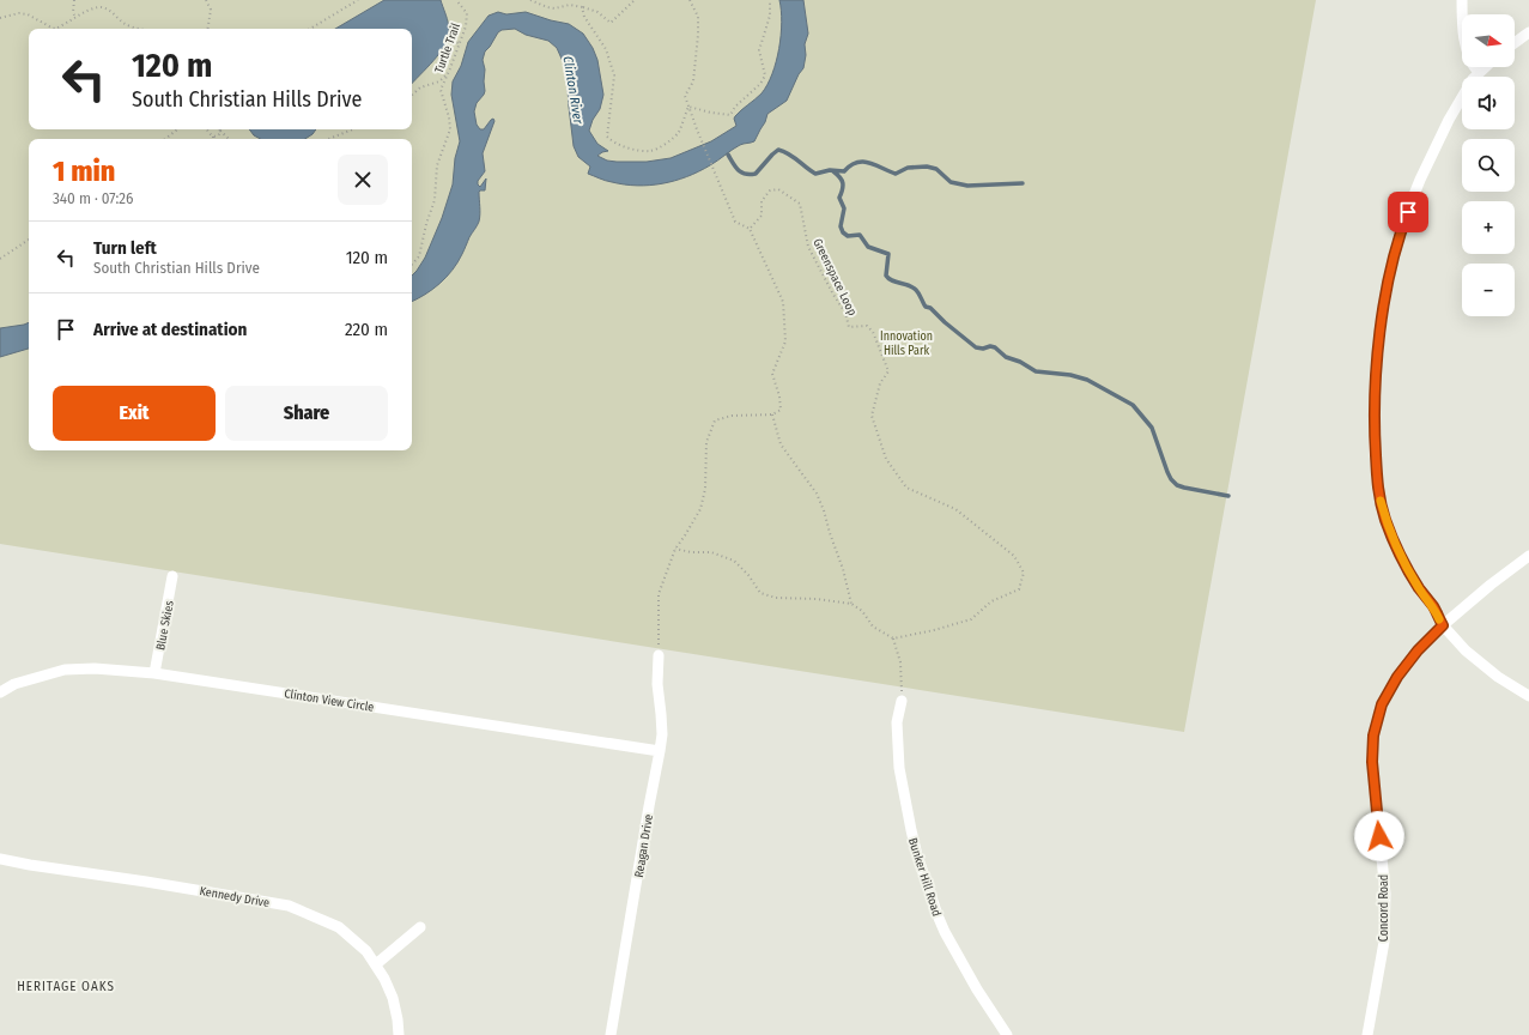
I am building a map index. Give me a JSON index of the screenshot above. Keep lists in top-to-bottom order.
{
  "streets": {
    "street": [
      "Blue Skies",
      "Clinton View Circle",
      "Reagan Drive",
      "Bunker Hill Road",
      "Kennedy Drive",
      "Concord Road"
    ],
    "path": ["Turtle Trail", "Greenspace Loop"]
  },
  "crossings": [
    ["Blue Skies", "Clinton View Circle"],
    ["Clinton View Circle", "Reagan Drive"]
  ],
  "districts": ["HERITAGE OAKS"],
  "water": ["Clinton River"],
  "parks": ["Innovation Hills Park"],
  "north": "right",
  "page": {
    "map_buttons": ["+", "−"],
    "turn": ["120 m", "South Christian Hills Drive"],
    "heading": ["1 min", "340 m · 07:26"],
    "list": [
      {
        "name": "Turn left",
        "note": "South Christian Hills Drive",
        "value": "120 m"
      },
      {
        "name": "Arrive at destination",
        "value": "220 m"
      }
    ],
    "buttons": ["Exit", "Share"]
  }
}
